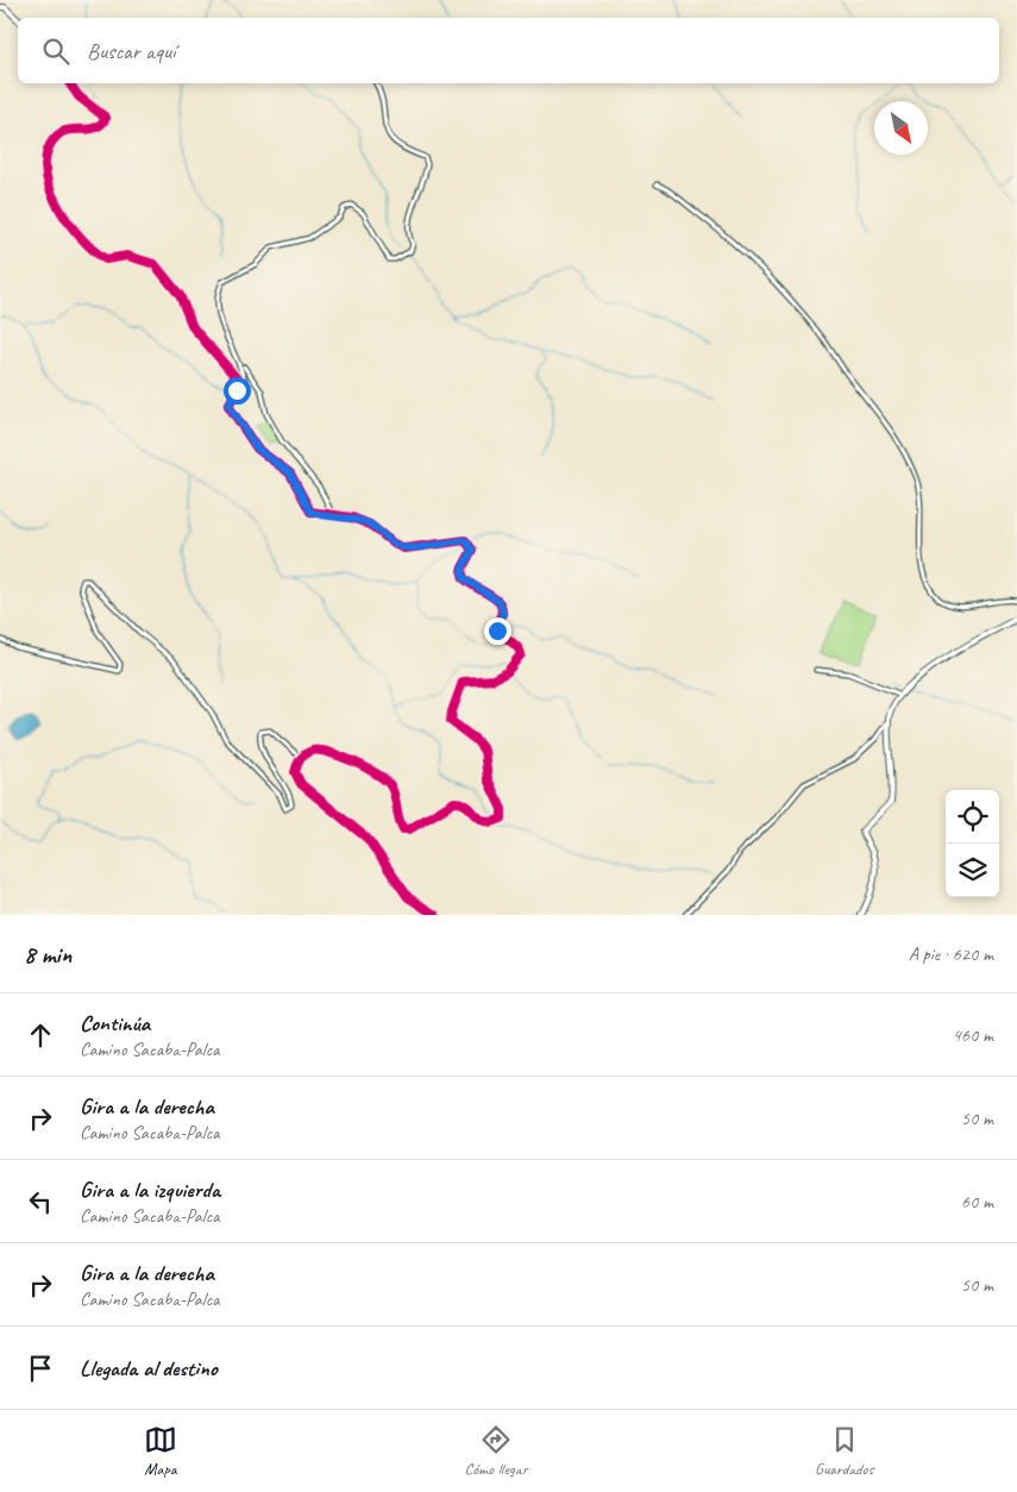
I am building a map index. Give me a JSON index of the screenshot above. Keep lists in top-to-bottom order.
{
  "north": "bottom right",
  "page": {
    "search": "Buscar aquí",
    "heading": ["8 min", "A pie · 620 m"],
    "list": [
      ["Continúa", "Camino Sacaba-Palca", "460 m"],
      ["Gira a la derecha", "Camino Sacaba-Palca", "50 m"],
      ["Gira a la izquierda", "Camino Sacaba-Palca", "60 m"],
      ["Gira a la derecha", "Camino Sacaba-Palca", "50 m"],
      "Llegada al destino"
    ],
    "nav": ["Mapa", "Cómo llegar", "Guardados"]
  }
}
